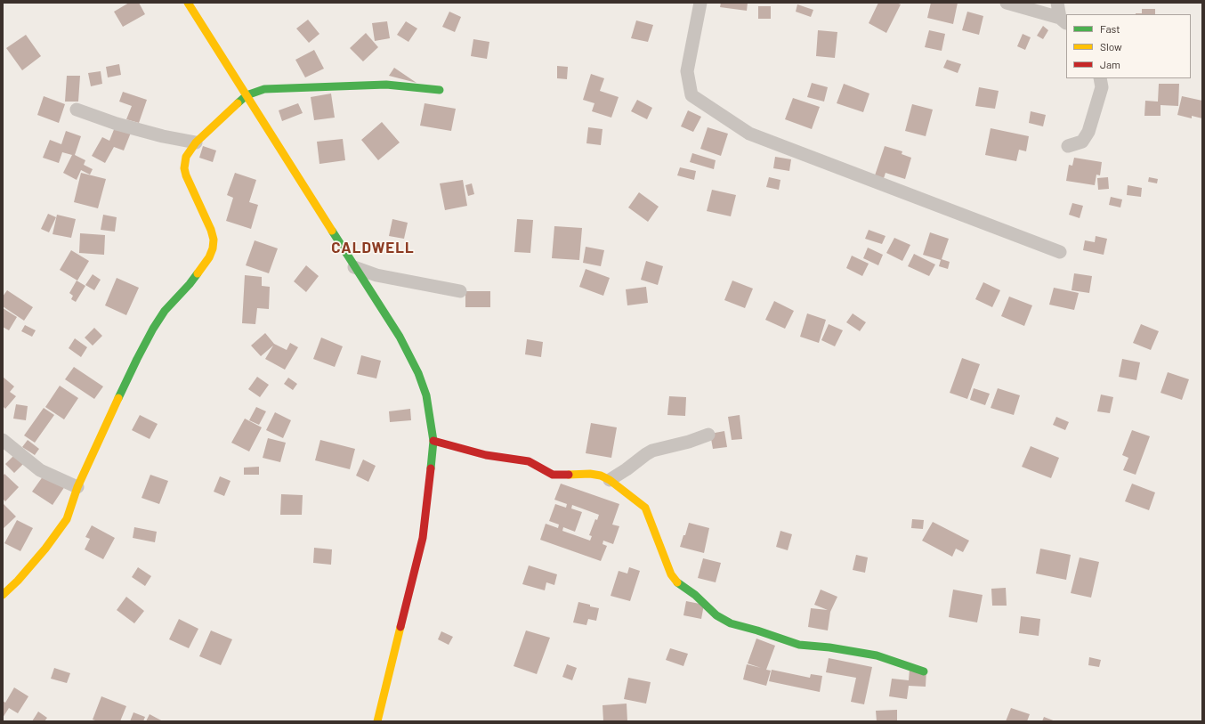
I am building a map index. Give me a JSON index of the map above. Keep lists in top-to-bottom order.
{
  "districts": ["CALDWELL"],
  "legend": ["Fast", "Slow", "Jam"]
}
